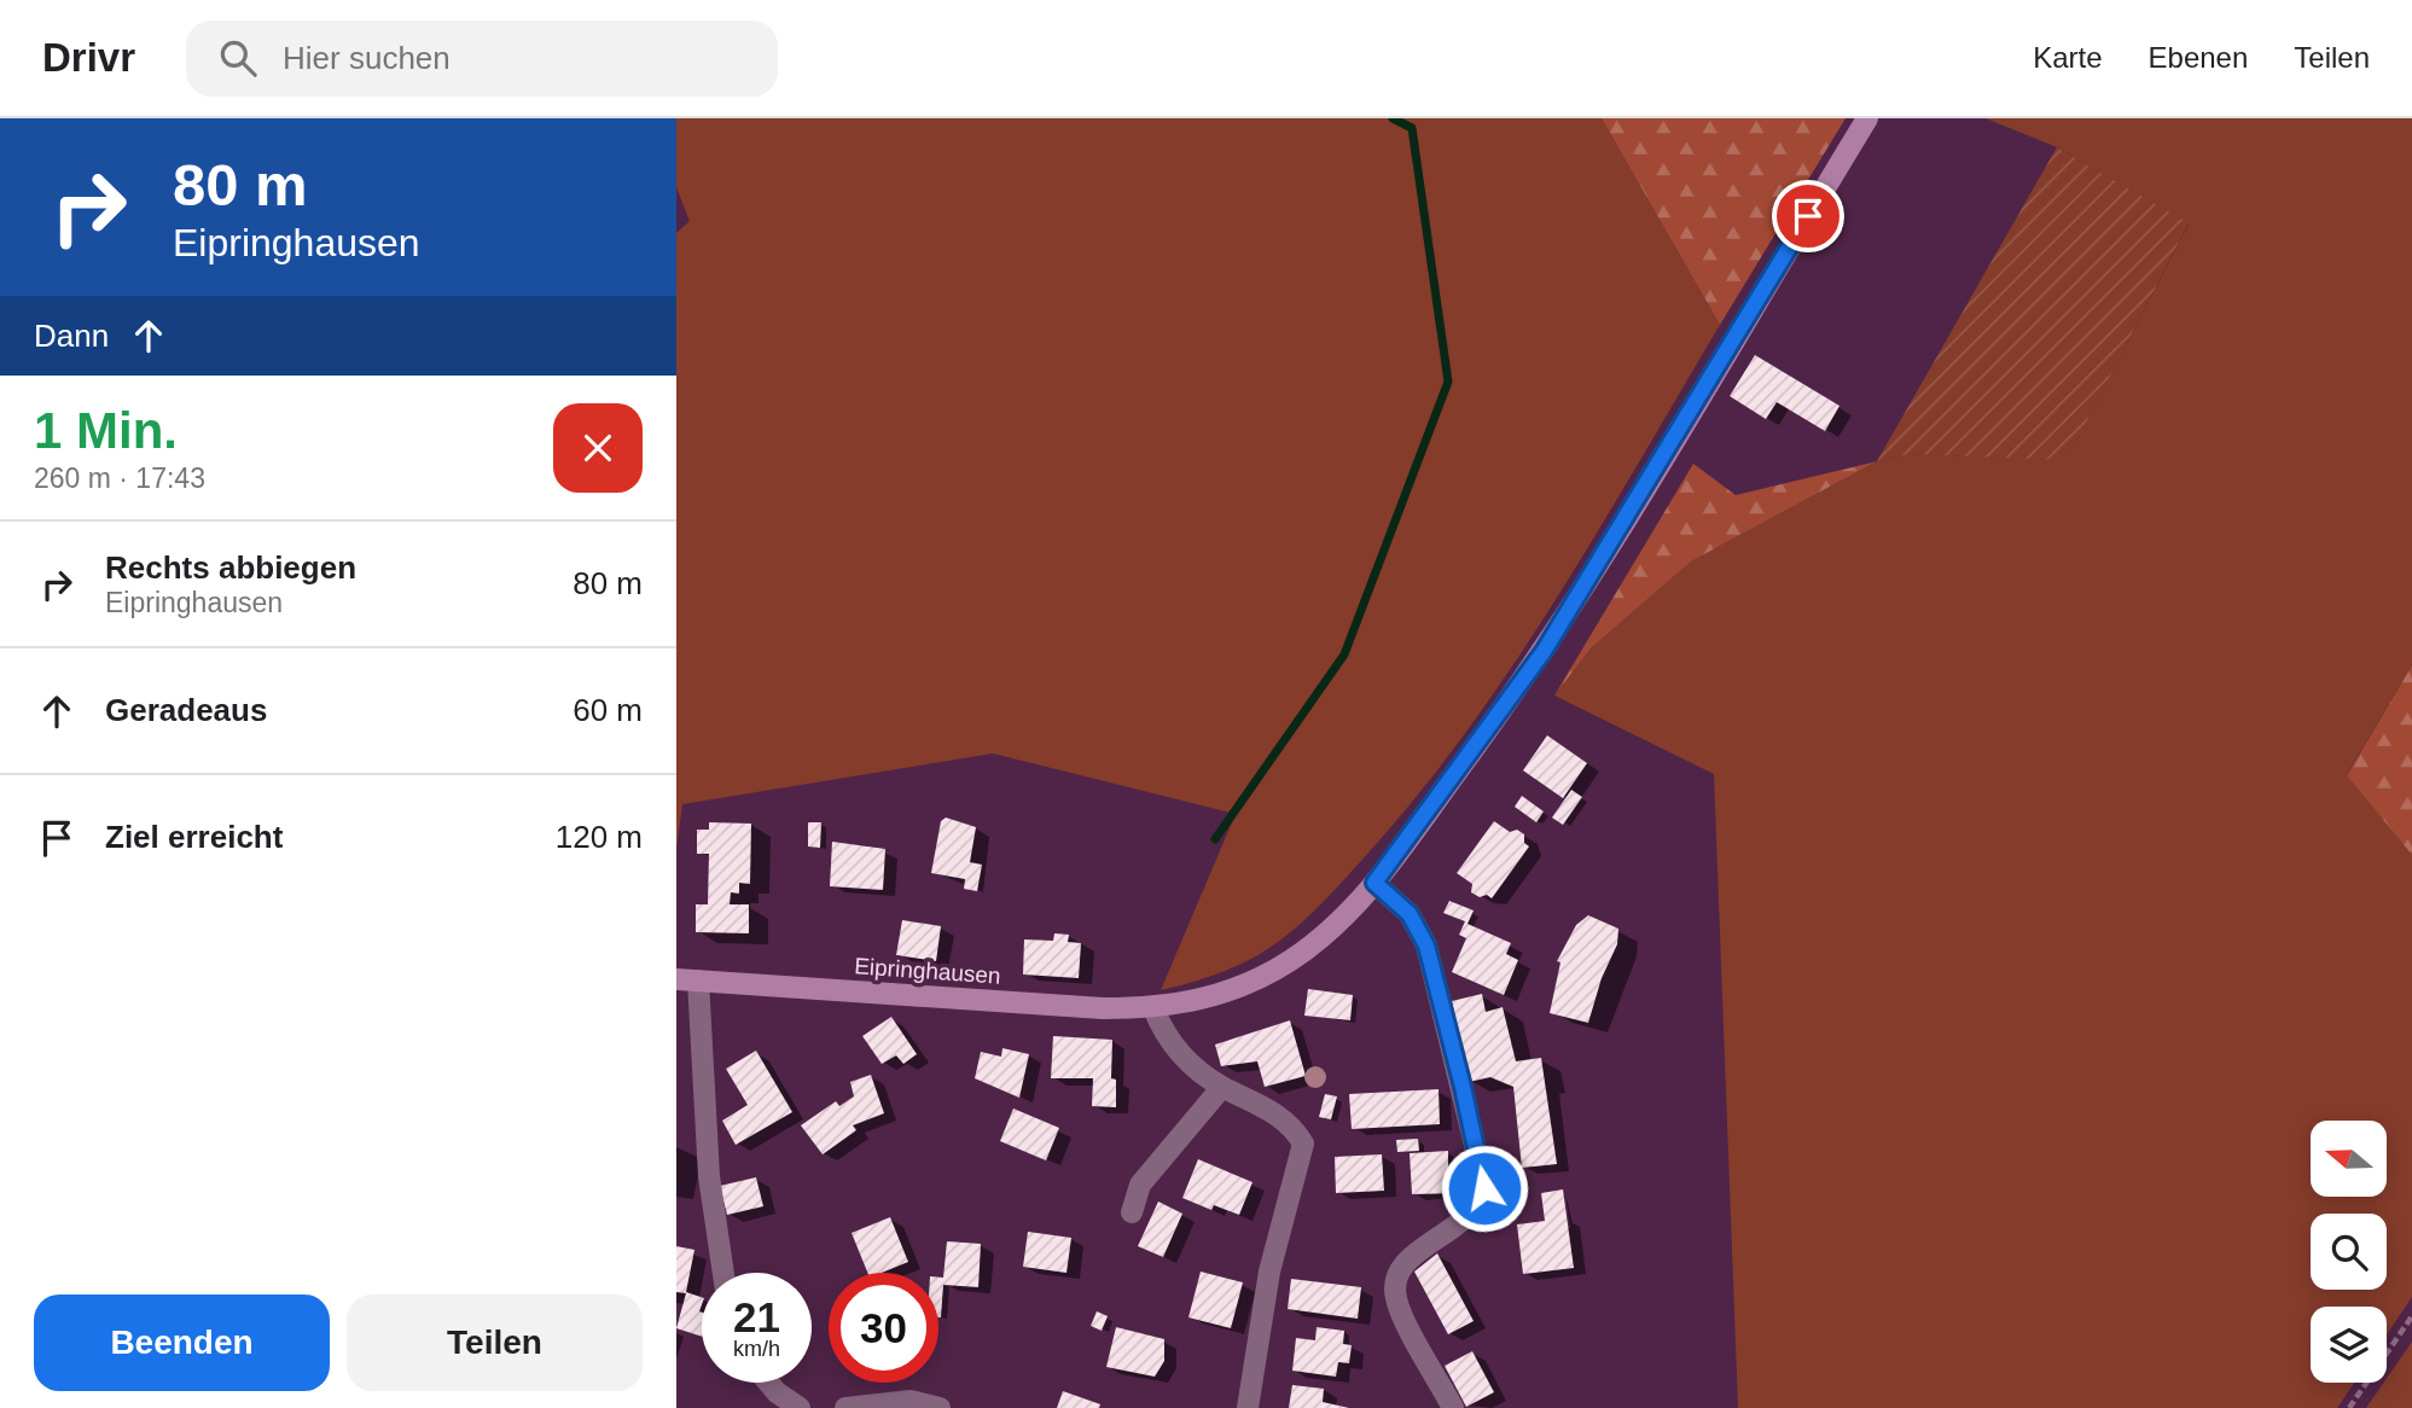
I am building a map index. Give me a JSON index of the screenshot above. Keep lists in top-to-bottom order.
{
  "streets": {
    "main road": ["Eipringhausen"]
  },
  "north": "left",
  "page": {
    "header": "Drivr",
    "search": "Hier suchen",
    "nav": ["Karte", "Ebenen", "Teilen"],
    "turn": ["80 m", "Eipringhausen"],
    "then": "Dann",
    "heading": ["1 Min.", "260 m · 17:43"],
    "list": [
      {
        "name": "Rechts abbiegen",
        "note": "Eipringhausen",
        "value": "80 m"
      },
      {
        "name": "Geradeaus",
        "value": "60 m"
      },
      {
        "name": "Ziel erreicht",
        "value": "120 m"
      }
    ],
    "speed": "21 km/h",
    "limit": "30",
    "buttons": ["Beenden", "Teilen"]
  }
}
